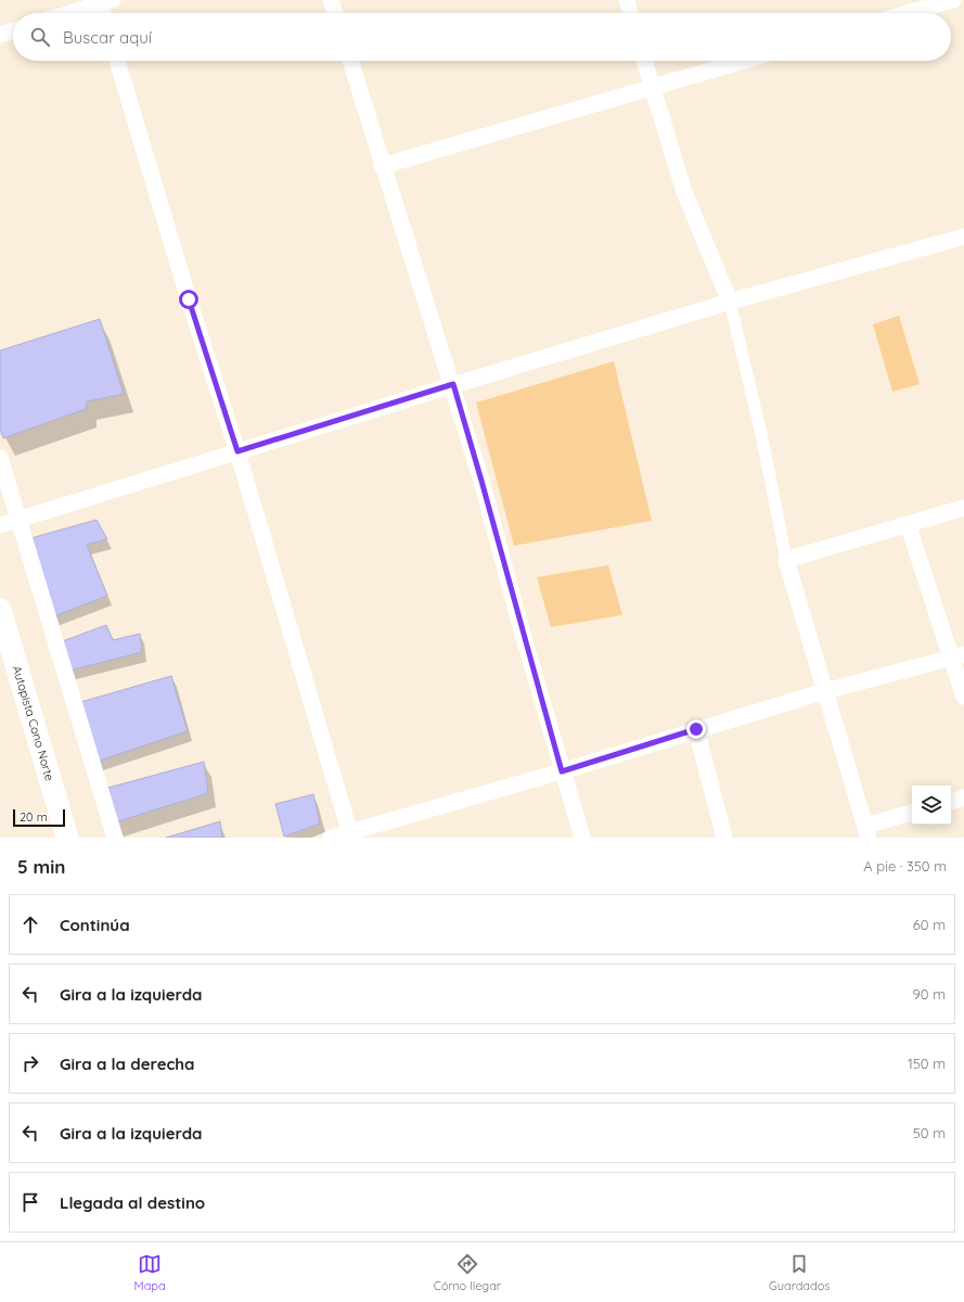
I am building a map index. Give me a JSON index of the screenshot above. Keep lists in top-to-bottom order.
{
  "streets": {
    "main road": ["Autopista Cono Norte"]
  },
  "scale_bar": "20 m",
  "page": {
    "search": "Buscar aquí",
    "scale": "20 m",
    "heading": ["5 min", "A pie · 350 m"],
    "list": [
      ["Continúa", "60 m"],
      ["Gira a la izquierda", "90 m"],
      ["Gira a la derecha", "150 m"],
      ["Gira a la izquierda", "50 m"],
      "Llegada al destino"
    ],
    "nav": ["Mapa", "Cómo llegar", "Guardados"]
  }
}
